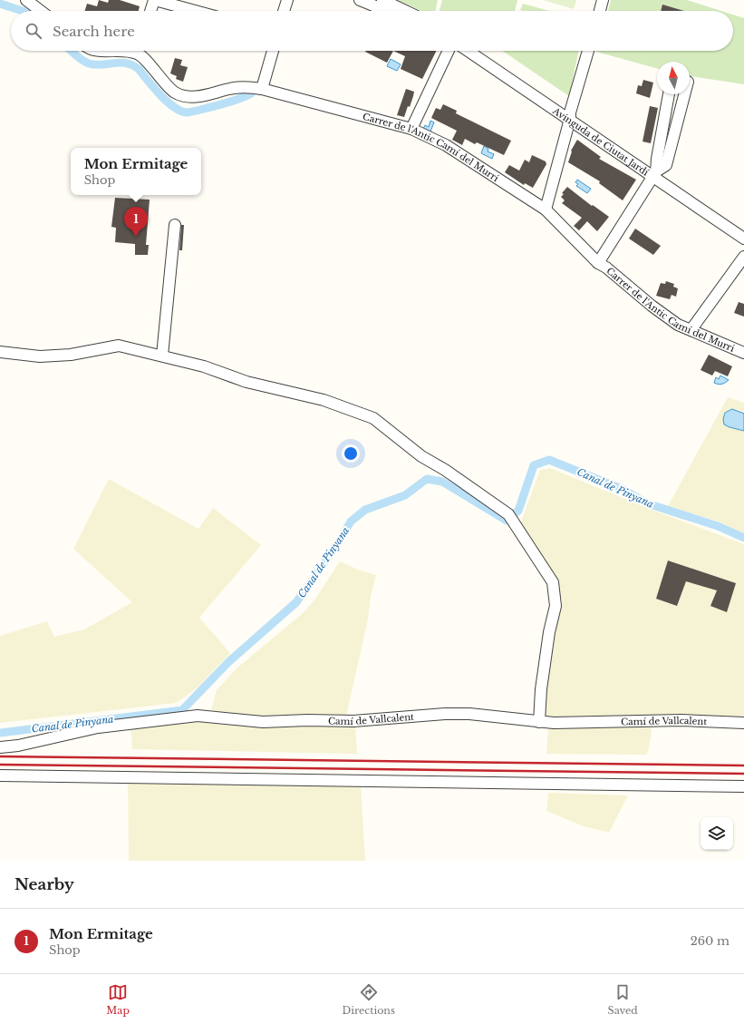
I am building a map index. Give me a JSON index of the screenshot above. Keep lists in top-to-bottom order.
{
  "streets": {
    "street": ["Avinguda de Ciutat Jardí", "Carrer de l'Antic Camí del Murri", "Camí de Vallcalent"]
  },
  "water": ["Canal de Pinyana"],
  "north": "top",
  "page": {
    "search": "Search here",
    "popup": ["Mon Ermitage", "Shop"],
    "pins": "1",
    "heading": "Nearby",
    "list": [
      {
        "mark": "1",
        "name": "Mon Ermitage",
        "note": "Shop",
        "value": "260 m"
      }
    ],
    "nav": ["Map", "Directions", "Saved"]
  }
}
